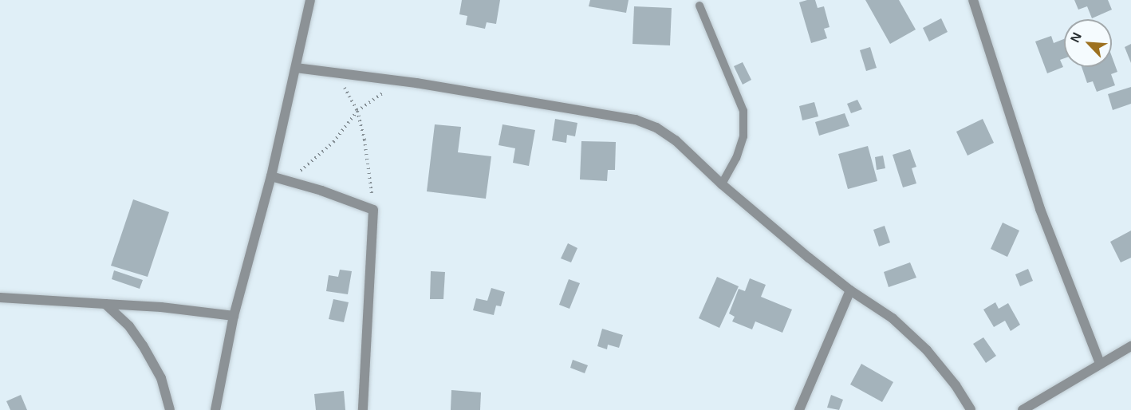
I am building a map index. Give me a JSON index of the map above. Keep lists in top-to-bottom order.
{
  "north": "top left"
}
